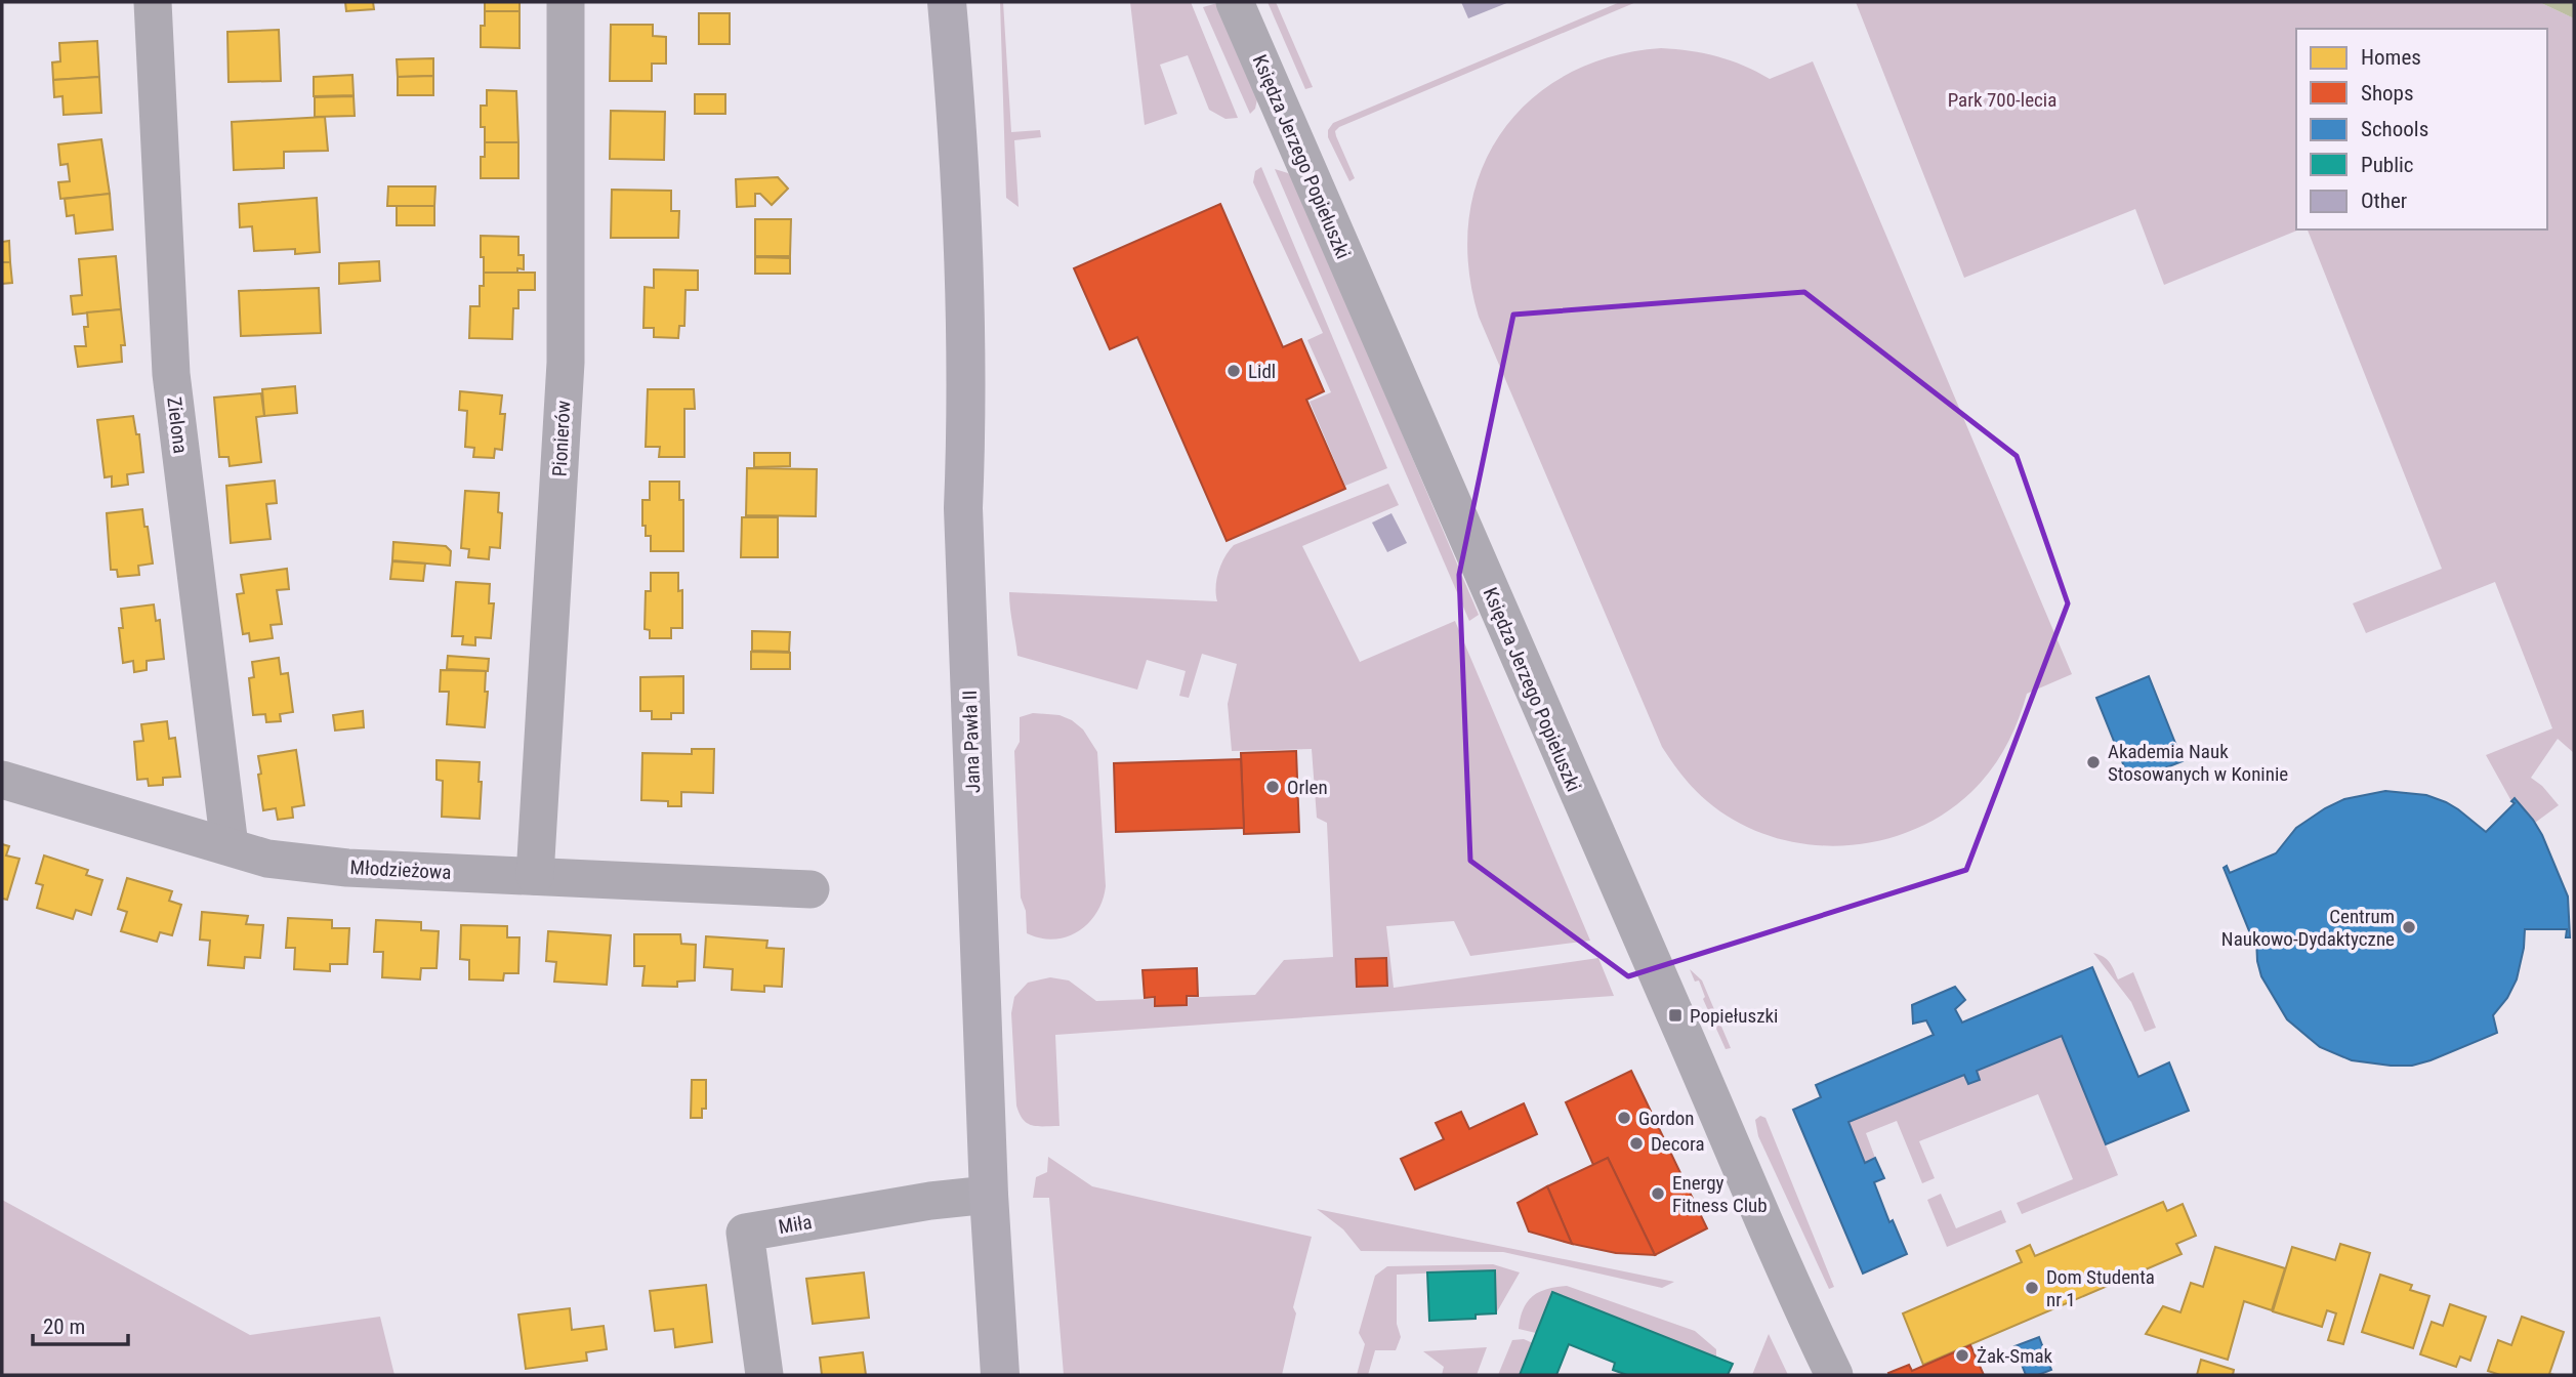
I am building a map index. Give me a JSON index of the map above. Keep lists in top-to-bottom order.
{
  "streets": {
    "main road": ["Jana Pawła II"],
    "street": [
      "Księdza Jerzego Popiełuszki",
      "Zielona",
      "Pionierów",
      "Młodzieżowa",
      "Miła"
    ]
  },
  "crossings": [
    ["Zielona", "Młodzieżowa"],
    ["Pionierów", "Młodzieżowa"],
    ["Jana Pawła II", "Miła"]
  ],
  "parks": ["Park 700-lecia"],
  "places": {
    "other": [
      "Lidl",
      "Akademia Nauk Stosowanych w Koninie",
      "Orlen",
      "Centrum Naukowo-Dydaktyczne",
      "Gordon",
      "Decora",
      "Energy Fitness Club",
      "Dom Studenta nr 1",
      "Żak-Smak"
    ],
    "transit": ["Popiełuszki"]
  },
  "legend": [
    "Homes",
    "Shops",
    "Schools",
    "Public",
    "Other"
  ],
  "scale_bar": "20 m"
}
